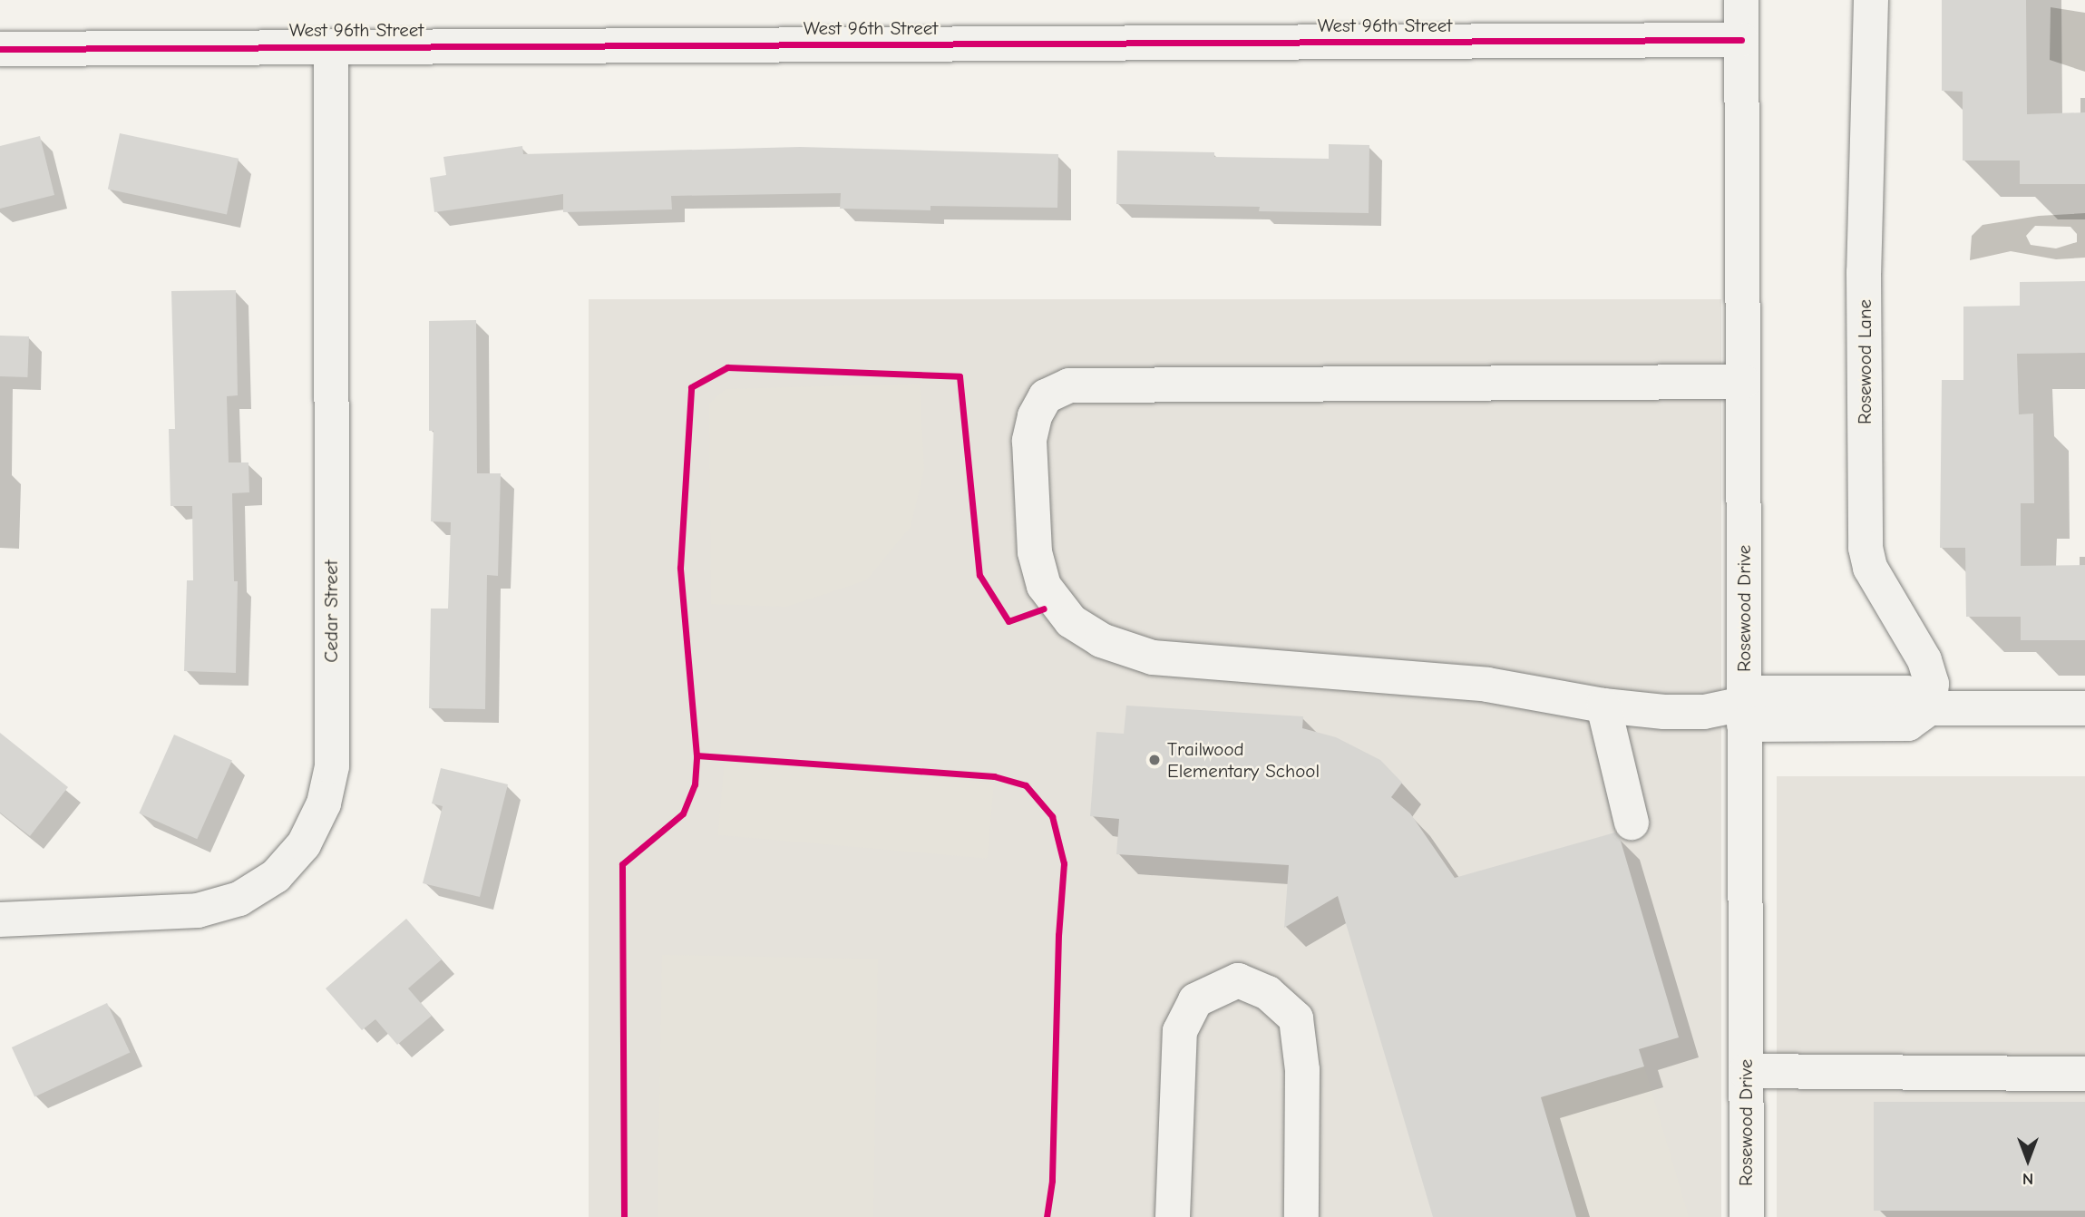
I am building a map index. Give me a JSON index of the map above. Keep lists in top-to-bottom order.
{
  "streets": {
    "street": [
      "West 96th Street",
      "Rosewood Lane",
      "Rosewood Drive",
      "Cedar Street"
    ]
  },
  "crossings": [
    ["West 96th Street", "Rosewood Drive"],
    ["West 96th Street", "Cedar Street"]
  ],
  "places": ["Trailwood Elementary School"],
  "north": "bottom"
}
